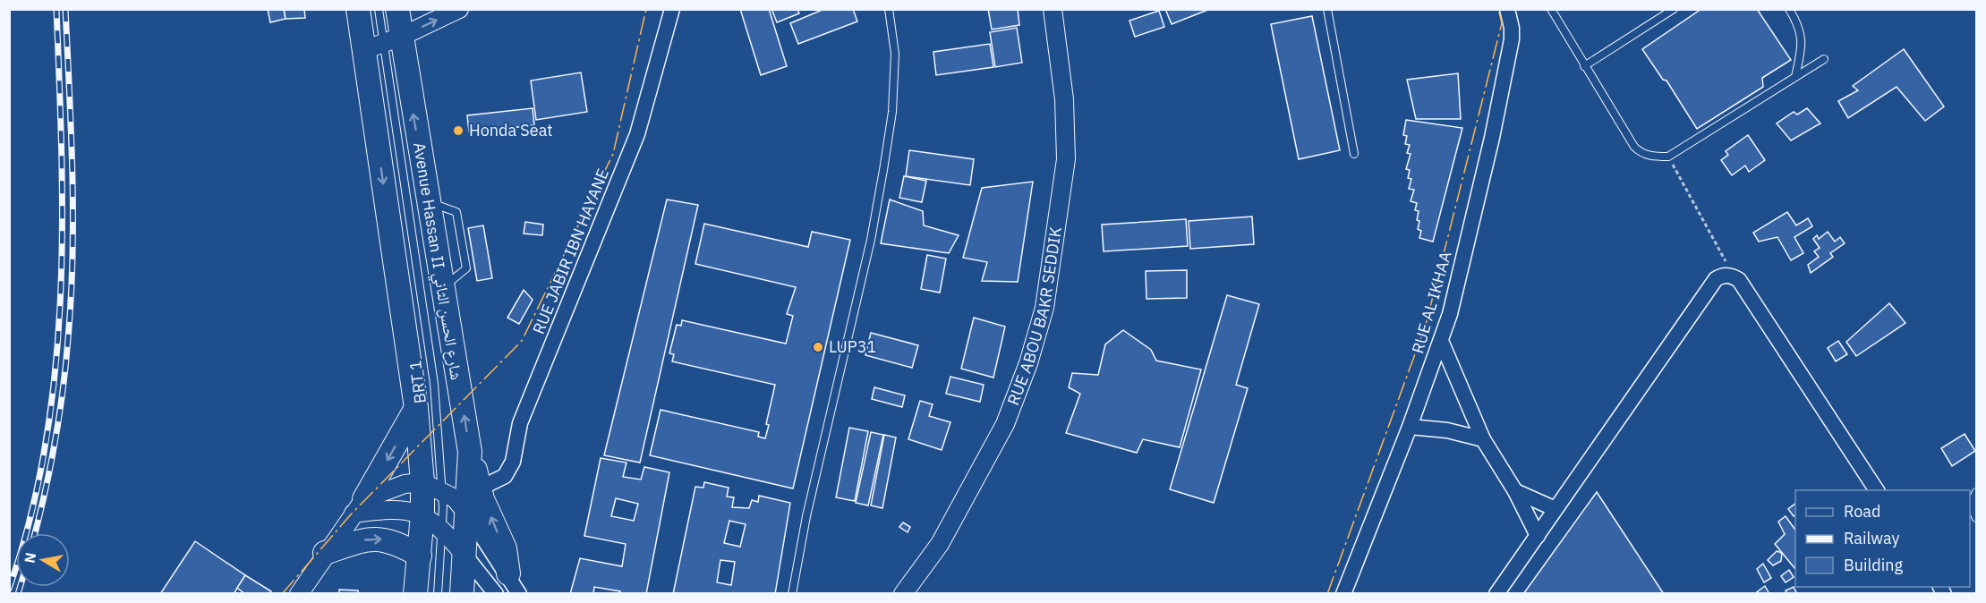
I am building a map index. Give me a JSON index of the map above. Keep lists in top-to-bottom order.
{
  "streets": {
    "main road": ["Avenue Hassan II شارع الحسن الثاني"],
    "street": ["RUE JABIR IBN HAYANE", "RUE AL IKHAA", "RUE ABOU BAKR SEDDIK"],
    "lane": ["BRT 1"]
  },
  "crossings": [
    ["Avenue Hassan II شارع الحسن الثاني", "BRT 1"]
  ],
  "places": ["Honda Seat", "LUP31"],
  "legend": ["Road", "Railway", "Building"],
  "north": "left"
}
